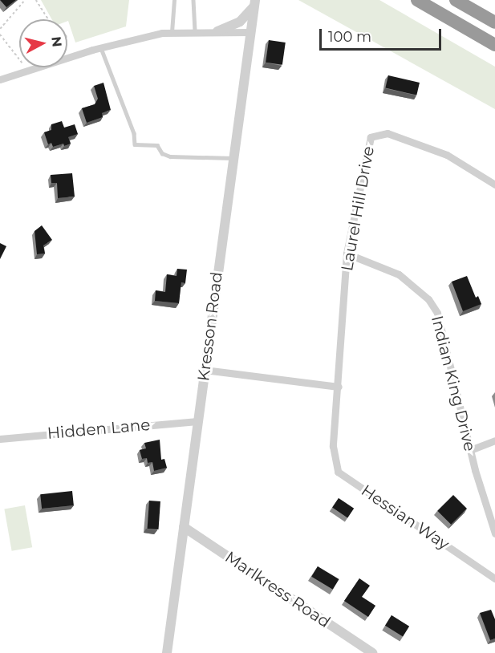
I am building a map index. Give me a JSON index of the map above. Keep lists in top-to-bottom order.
{
  "streets": {
    "street": [
      "Laurel Hill Drive",
      "Kresson Road",
      "Indian King Drive",
      "Hidden Lane",
      "Hessian Way",
      "Marlkress Road"
    ]
  },
  "crossings": [
    ["Laurel Hill Drive", "Indian King Drive"],
    ["Laurel Hill Drive", "Hessian Way"],
    ["Kresson Road", "Hidden Lane"],
    ["Kresson Road", "Marlkress Road"]
  ],
  "scale_bar": "100 m",
  "north": "right"
}
